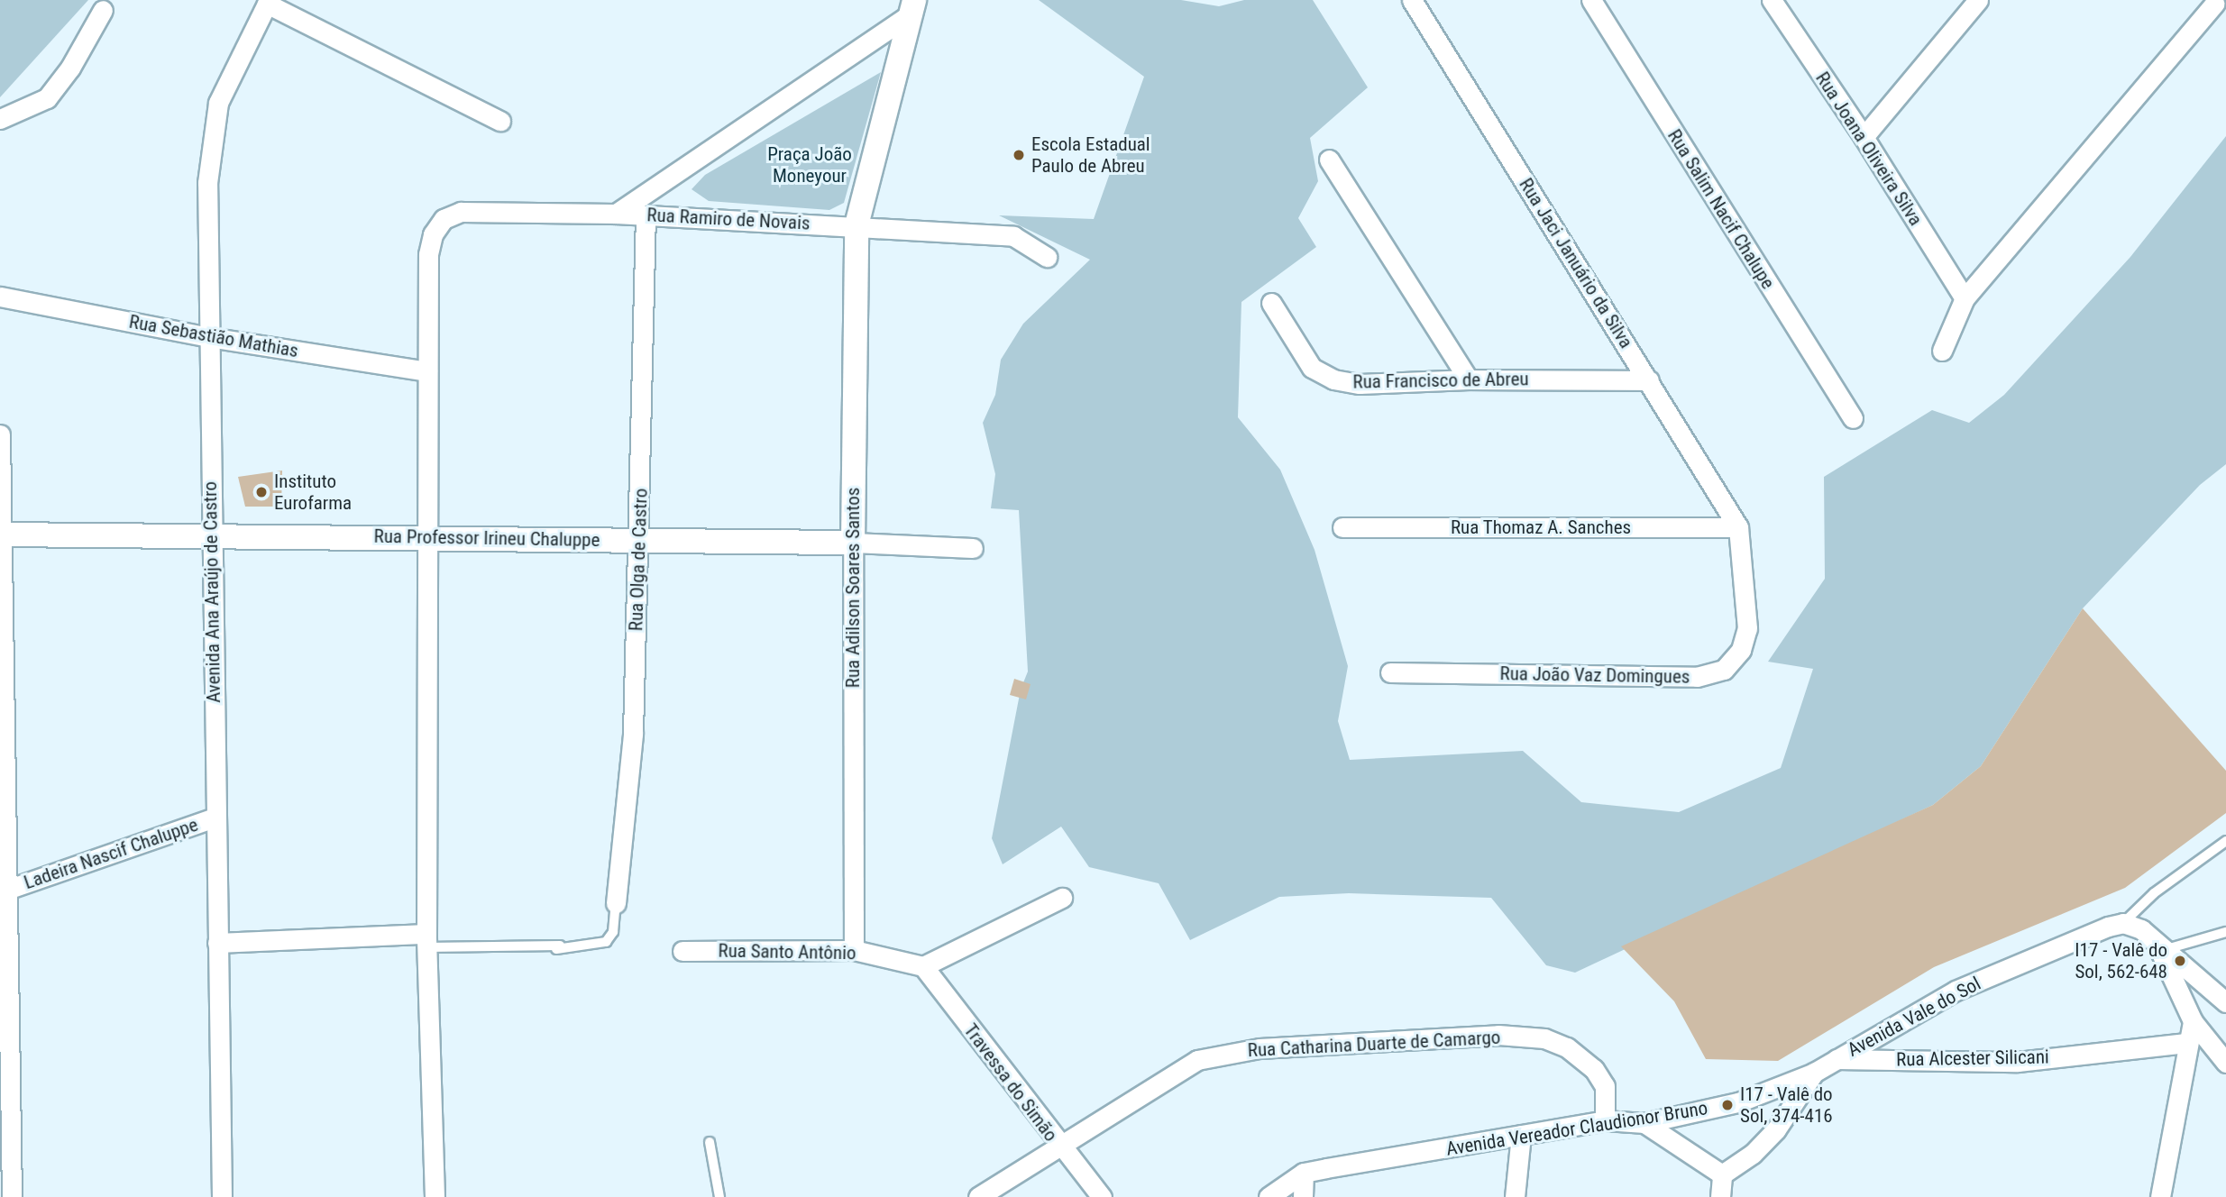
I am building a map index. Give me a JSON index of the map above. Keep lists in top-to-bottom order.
{
  "streets": {
    "street": [
      "Rua Joana Oliveira Silva",
      "Rua Salim Nacif Chalupe",
      "Rua Ramiro de Novais",
      "Rua Jaci Januário da Silva",
      "Rua Sebastião Mathias",
      "Rua Francisco de Abreu",
      "Rua Thomaz A. Sanches",
      "Rua Professor Irineu Chaluppe",
      "Rua Olga de Castro",
      "Rua Adilson Soares Santos",
      "Avenida Ana Araújo de Castro",
      "Rua João Vaz Domingues",
      "Ladeira Nascif Chaluppe",
      "Rua Santo Antônio",
      "Avenida Vale do Sol",
      "Rua Catharina Duarte de Camargo",
      "Rua Alcester Silicani",
      "Travessa do Simão",
      "Avenida Vereador Claudionor Bruno"
    ]
  },
  "crossings": [
    ["Rua Ramiro de Novais", "Rua Sebastião Mathias"],
    ["Rua Ramiro de Novais", "Rua Olga de Castro"],
    ["Rua Ramiro de Novais", "Rua Adilson Soares Santos"],
    ["Rua Jaci Januário da Silva", "Rua Francisco de Abreu"],
    ["Rua Jaci Januário da Silva", "Rua Thomaz A. Sanches"],
    ["Rua Jaci Januário da Silva", "Rua João Vaz Domingues"],
    ["Rua Sebastião Mathias", "Avenida Ana Araújo de Castro"],
    ["Rua Thomaz A. Sanches", "Rua João Vaz Domingues"],
    ["Rua Professor Irineu Chaluppe", "Rua Olga de Castro"],
    ["Rua Professor Irineu Chaluppe", "Rua Adilson Soares Santos"],
    ["Rua Professor Irineu Chaluppe", "Avenida Ana Araújo de Castro"],
    ["Rua Adilson Soares Santos", "Rua Santo Antônio"],
    ["Avenida Ana Araújo de Castro", "Ladeira Nascif Chaluppe"],
    ["Rua Santo Antônio", "Travessa do Simão"],
    ["Avenida Vale do Sol", "Rua Alcester Silicani"],
    ["Avenida Vale do Sol", "Avenida Vereador Claudionor Bruno"],
    ["Rua Catharina Duarte de Camargo", "Travessa do Simão"],
    ["Rua Catharina Duarte de Camargo", "Avenida Vereador Claudionor Bruno"]
  ],
  "parks": ["Praça João Moneyour"],
  "places": [
    "Escola Estadual Paulo de Abreu",
    "Instituto Eurofarma",
    "I17 - Valê do Sol, 562-648",
    "I17 - Valê do Sol, 374-416"
  ]
}
